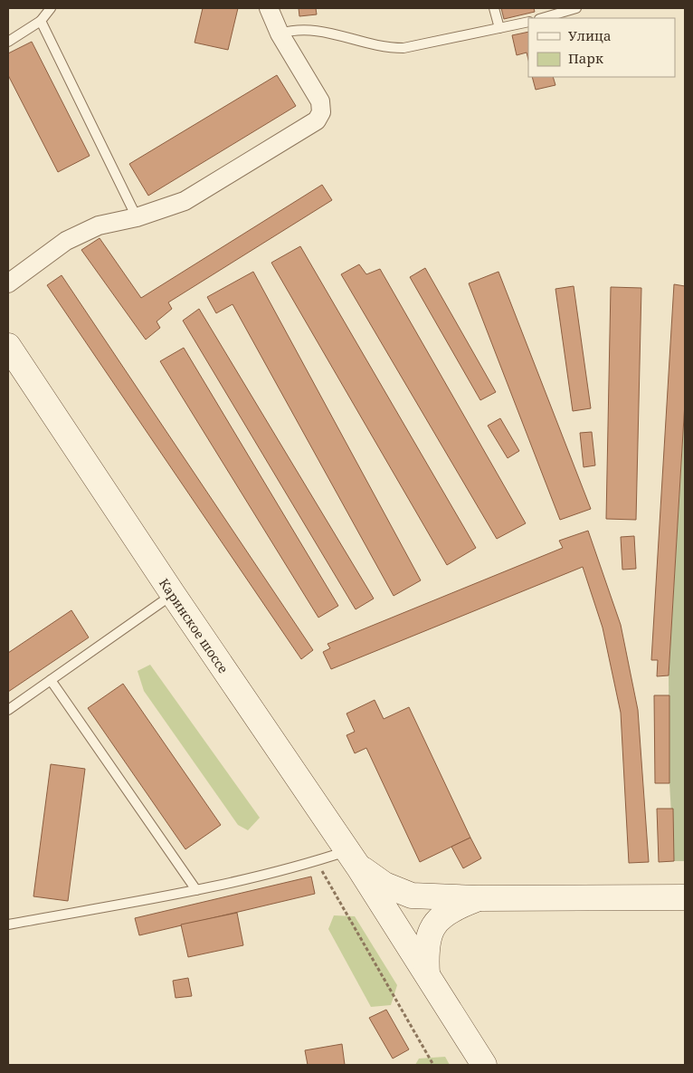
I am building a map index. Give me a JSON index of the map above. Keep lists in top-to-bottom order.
{
  "streets": {
    "main road": ["Каринское шоссе"]
  },
  "legend": ["Улица", "Парк"]
}
